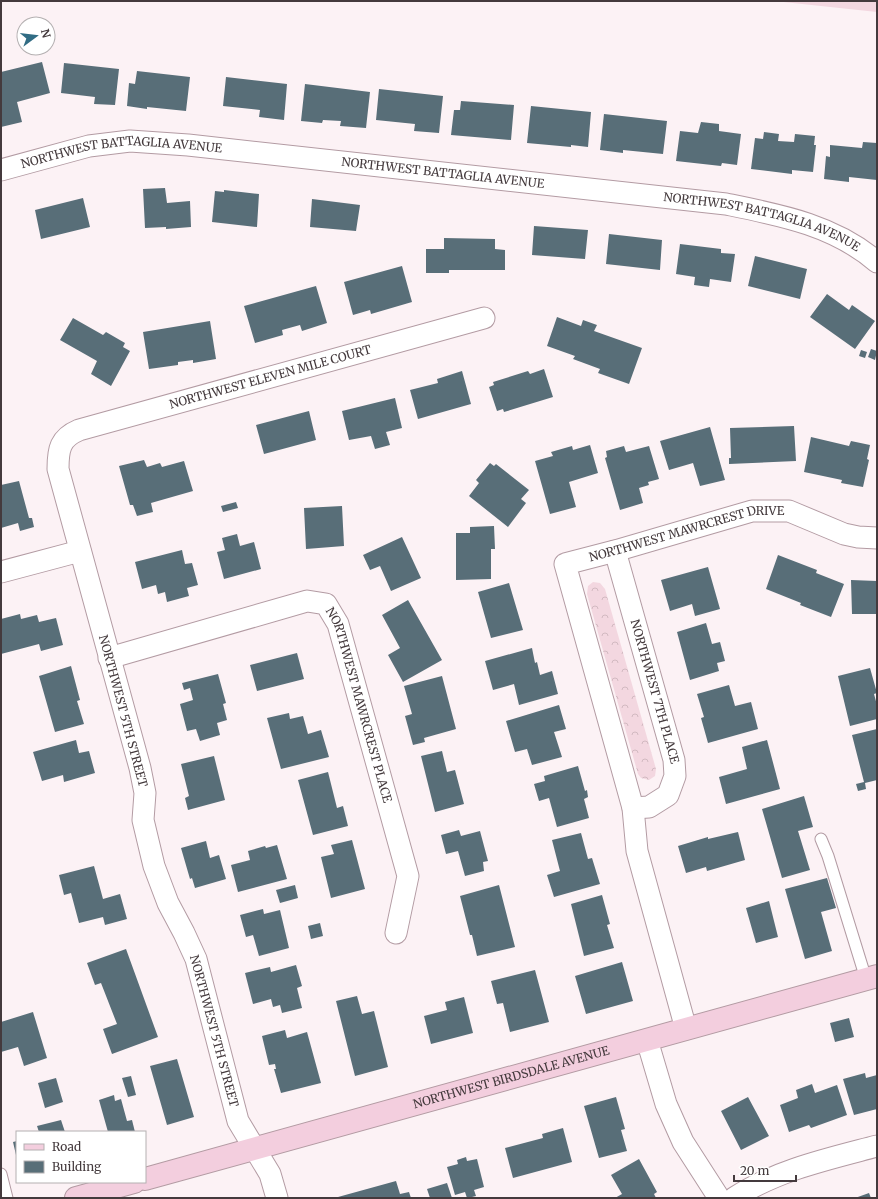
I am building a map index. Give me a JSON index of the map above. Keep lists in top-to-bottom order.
{
  "streets": {
    "main road": ["NORTHWEST BIRDSDALE AVENUE"],
    "street": [
      "NORTHWEST BATTAGLIA AVENUE",
      "NORTHWEST ELEVEN MILE COURT",
      "NORTHWEST MAWRCREST DRIVE",
      "NORTHWEST 7TH PLACE",
      "NORTHWEST MAWRCREST PLACE",
      "NORTHWEST 5TH STREET"
    ]
  },
  "crossings": [
    ["NORTHWEST ELEVEN MILE COURT", "NORTHWEST 5TH STREET"],
    ["NORTHWEST MAWRCREST DRIVE", "NORTHWEST 7TH PLACE"],
    ["NORTHWEST MAWRCREST PLACE", "NORTHWEST 5TH STREET"],
    ["NORTHWEST 5TH STREET", "NORTHWEST BIRDSDALE AVENUE"]
  ],
  "legend": ["Road", "Building"],
  "scale_bar": "20 m",
  "north": "right"
}
